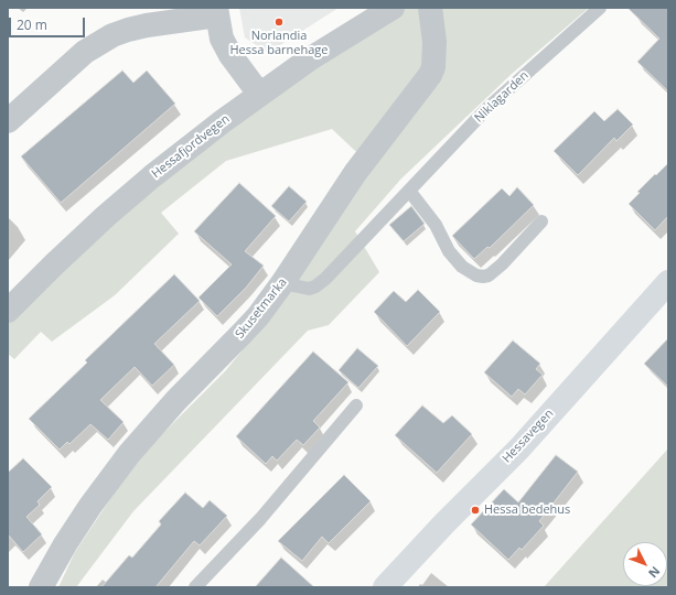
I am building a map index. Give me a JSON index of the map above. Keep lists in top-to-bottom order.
{
  "streets": {
    "street": ["Hessafjordvegen", "Skusetmarka", "Hessavegen"],
    "lane": ["Niklagarden"]
  },
  "crossings": [
    ["Niklagarden", "Skusetmarka"]
  ],
  "places": ["Norlandia Hessa barnehage", "Hessa bedehus"],
  "scale_bar": "20 m",
  "north": "bottom right"
}
